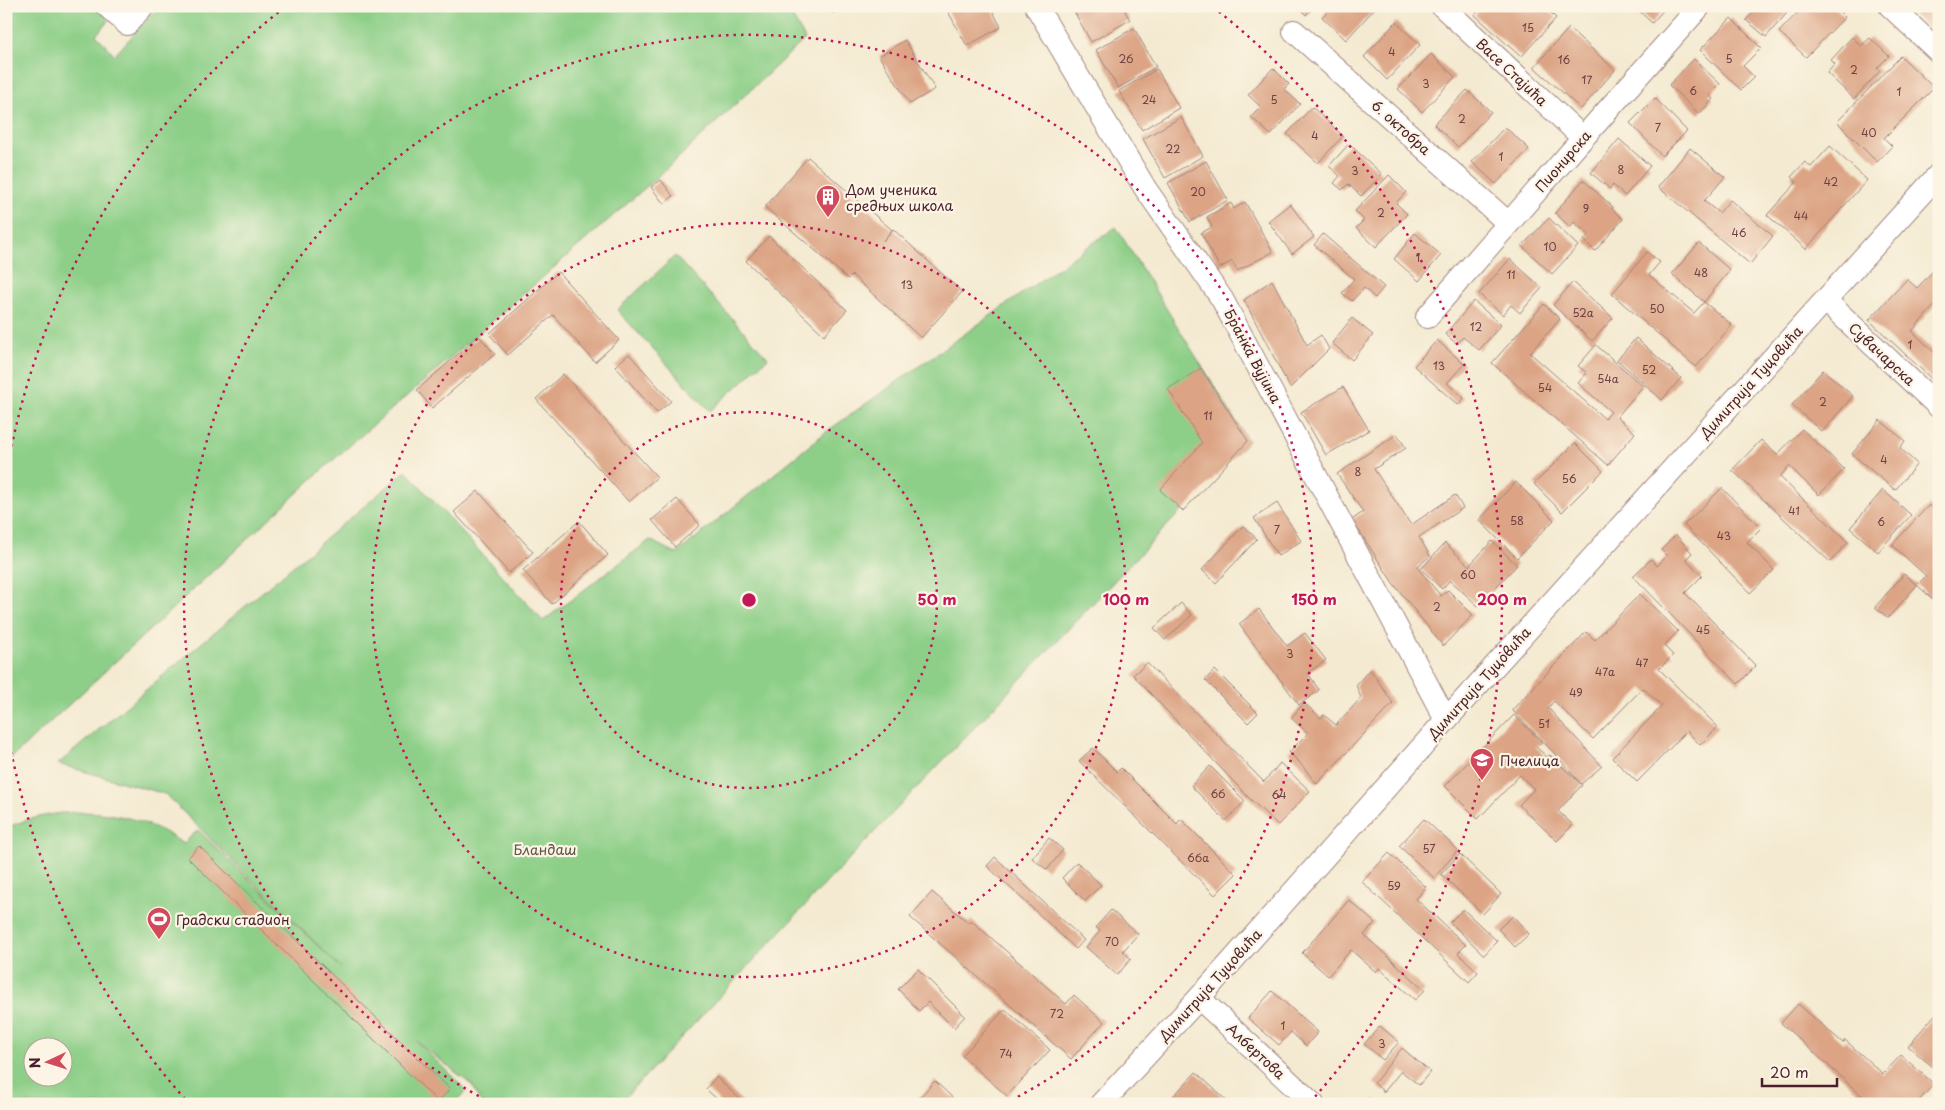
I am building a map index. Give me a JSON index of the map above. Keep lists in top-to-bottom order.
{
  "streets": {
    "street": [
      "Васе Стајића",
      "6. октобра",
      "Пионирска",
      "Сувачарска",
      "Бранка Вујина",
      "Димитрија Туцовића",
      "Албертова"
    ]
  },
  "crossings": [
    ["Васе Стајића", "Пионирска"],
    ["6. октобра", "Пионирска"],
    ["Сувачарска", "Димитрија Туцовића"],
    ["Бранка Вујина", "Димитрија Туцовића"],
    ["Димитрија Туцовића", "Албертова"]
  ],
  "parks": ["Бландаш"],
  "places": {
    "building": ["Дом ученика средњих школа"],
    "school or university": ["Пчелица"],
    "sports": ["Градски стадион"]
  },
  "house_numbers": [
    "15",
    "4",
    "26",
    "5",
    "16",
    "2",
    "17",
    "3",
    "6",
    "1",
    "24",
    "5",
    "2",
    "7",
    "40",
    "4",
    "22",
    "1",
    "8",
    "3",
    "42",
    "20",
    "9",
    "2",
    "44",
    "46",
    "10",
    "1",
    "48",
    "11",
    "13",
    "50",
    "52a",
    "12",
    "1",
    "13",
    "52",
    "54a",
    "54",
    "2",
    "11",
    "4",
    "8",
    "56",
    "41",
    "58",
    "6",
    "7",
    "43",
    "60",
    "2",
    "45",
    "3",
    "47",
    "47a",
    "49",
    "51",
    "66",
    "64",
    "57",
    "66a",
    "59",
    "70",
    "72",
    "1",
    "3",
    "74"
  ],
  "scale_bar": "20 m",
  "north": "left",
  "rings": [
    "50 m",
    "100 m",
    "150 m",
    "200 m"
  ]
}
